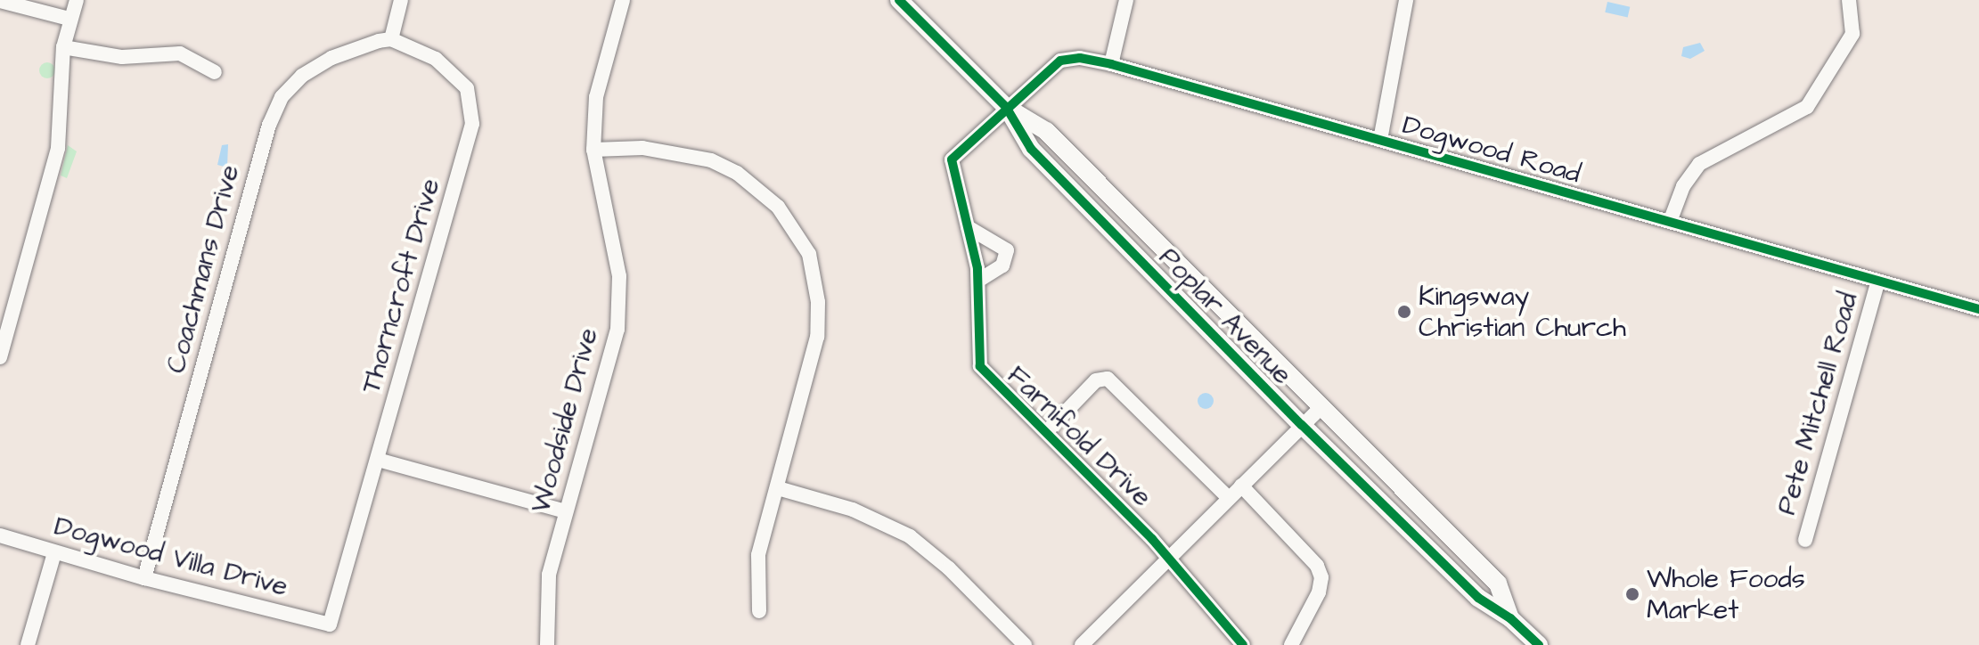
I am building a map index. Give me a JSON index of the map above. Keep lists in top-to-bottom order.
{
  "streets": {
    "main road": ["Poplar Avenue"],
    "street": [
      "Dogwood Road",
      "Coachmans Drive",
      "Thorncroft Drive",
      "Pete Mitchell Road",
      "Woodside Drive",
      "Farnifold Drive",
      "Dogwood Villa Drive"
    ]
  },
  "crossings": [
    ["Dogwood Road", "Poplar Avenue"],
    ["Dogwood Road", "Pete Mitchell Road"],
    ["Dogwood Road", "Farnifold Drive"],
    ["Coachmans Drive", "Thorncroft Drive"],
    ["Coachmans Drive", "Dogwood Villa Drive"],
    ["Thorncroft Drive", "Dogwood Villa Drive"],
    ["Poplar Avenue", "Farnifold Drive"]
  ],
  "places": ["Kingsway Christian Church", "Whole Foods Market"]
}
